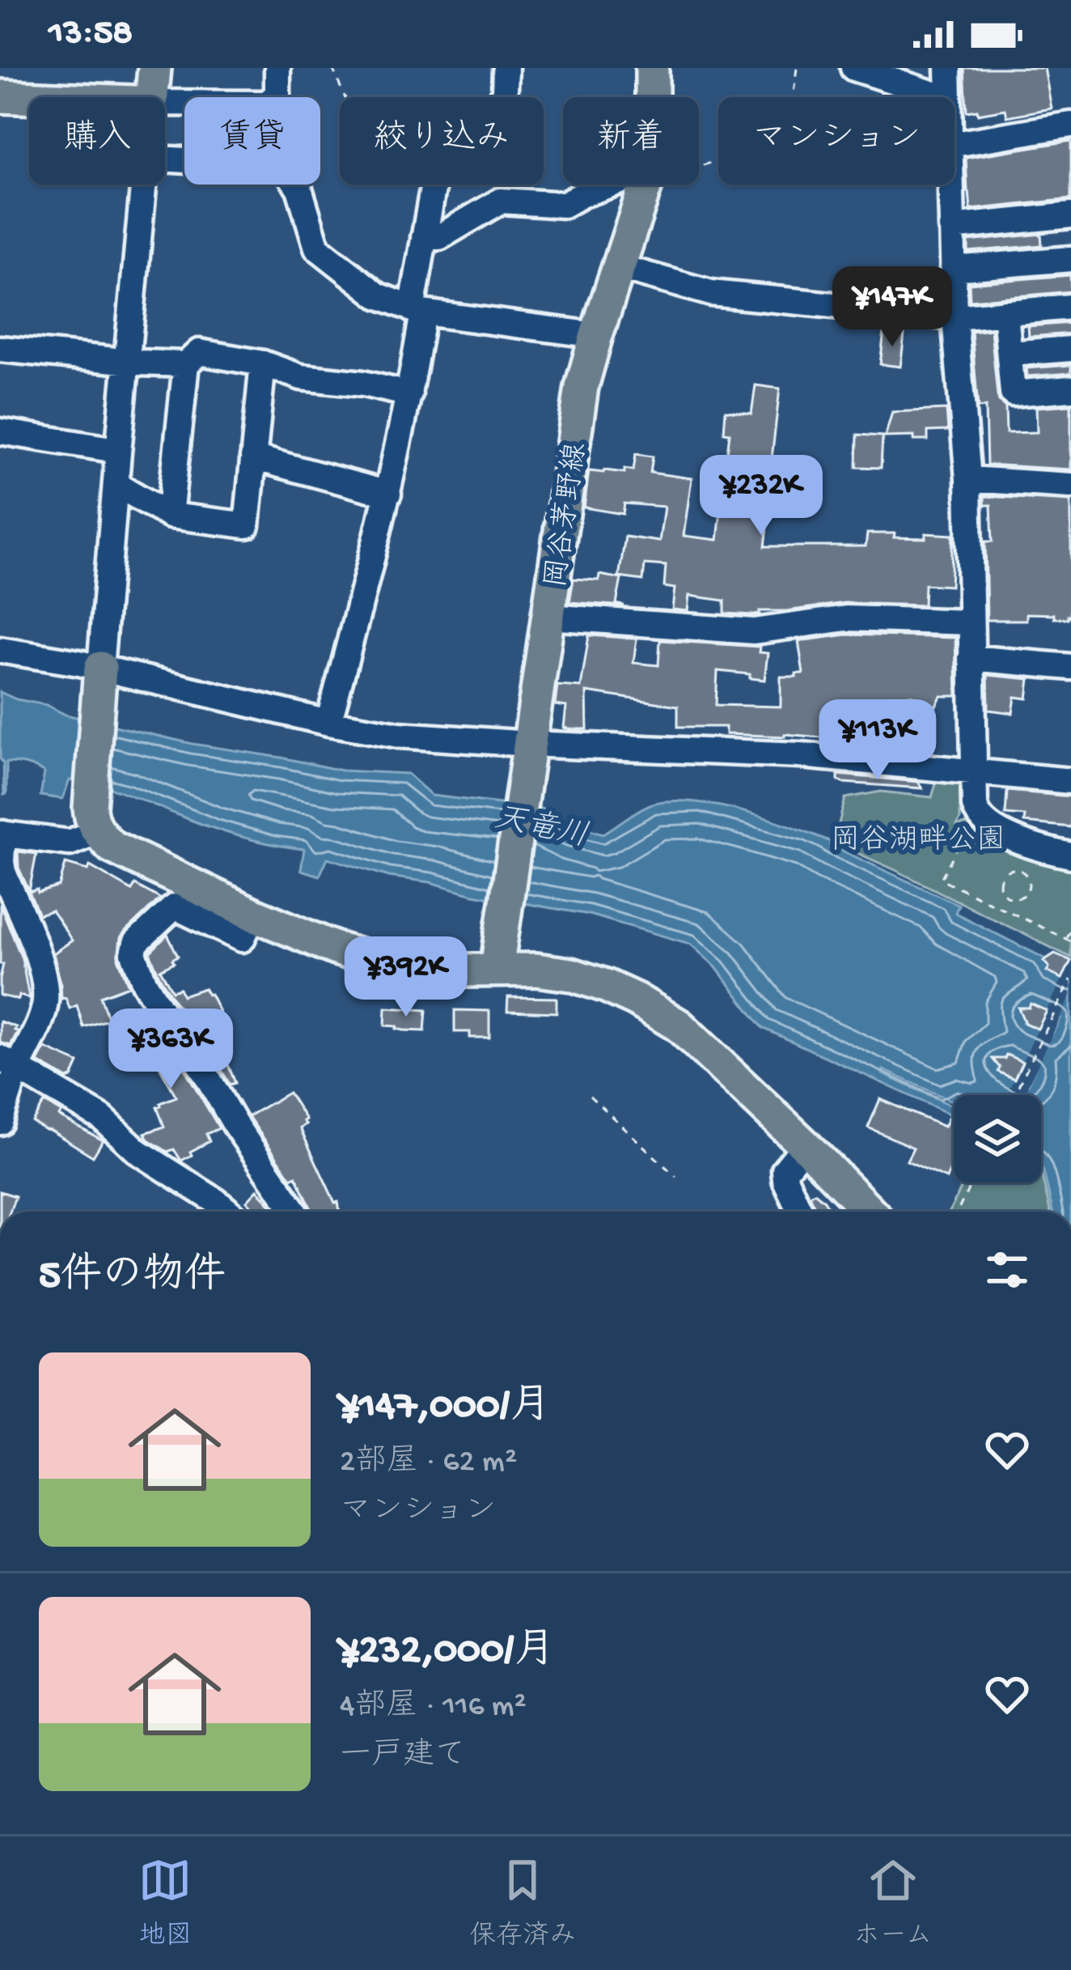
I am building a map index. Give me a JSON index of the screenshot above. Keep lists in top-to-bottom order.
{
  "streets": {
    "main road": ["岡谷茅野線"]
  },
  "water": ["天竜川"],
  "parks": ["岡谷湖畔公園"],
  "page": {
    "status": "13:58",
    "chip": [
      "購入",
      "賃貸",
      "絞り込み",
      "新着",
      "マンション"
    ],
    "price": [
      "¥147K",
      "¥232K",
      "¥113K",
      "¥392K",
      "¥363K"
    ],
    "heading": "5件の物件",
    "list": [
      {
        "name": "¥147,000/月",
        "note": "2部屋 · 62 m² · マンション"
      },
      {
        "name": "¥232,000/月",
        "note": "4部屋 · 116 m² · 一戸建て"
      }
    ],
    "tabs": ["地図", "保存済み", "ホーム"]
  }
}
